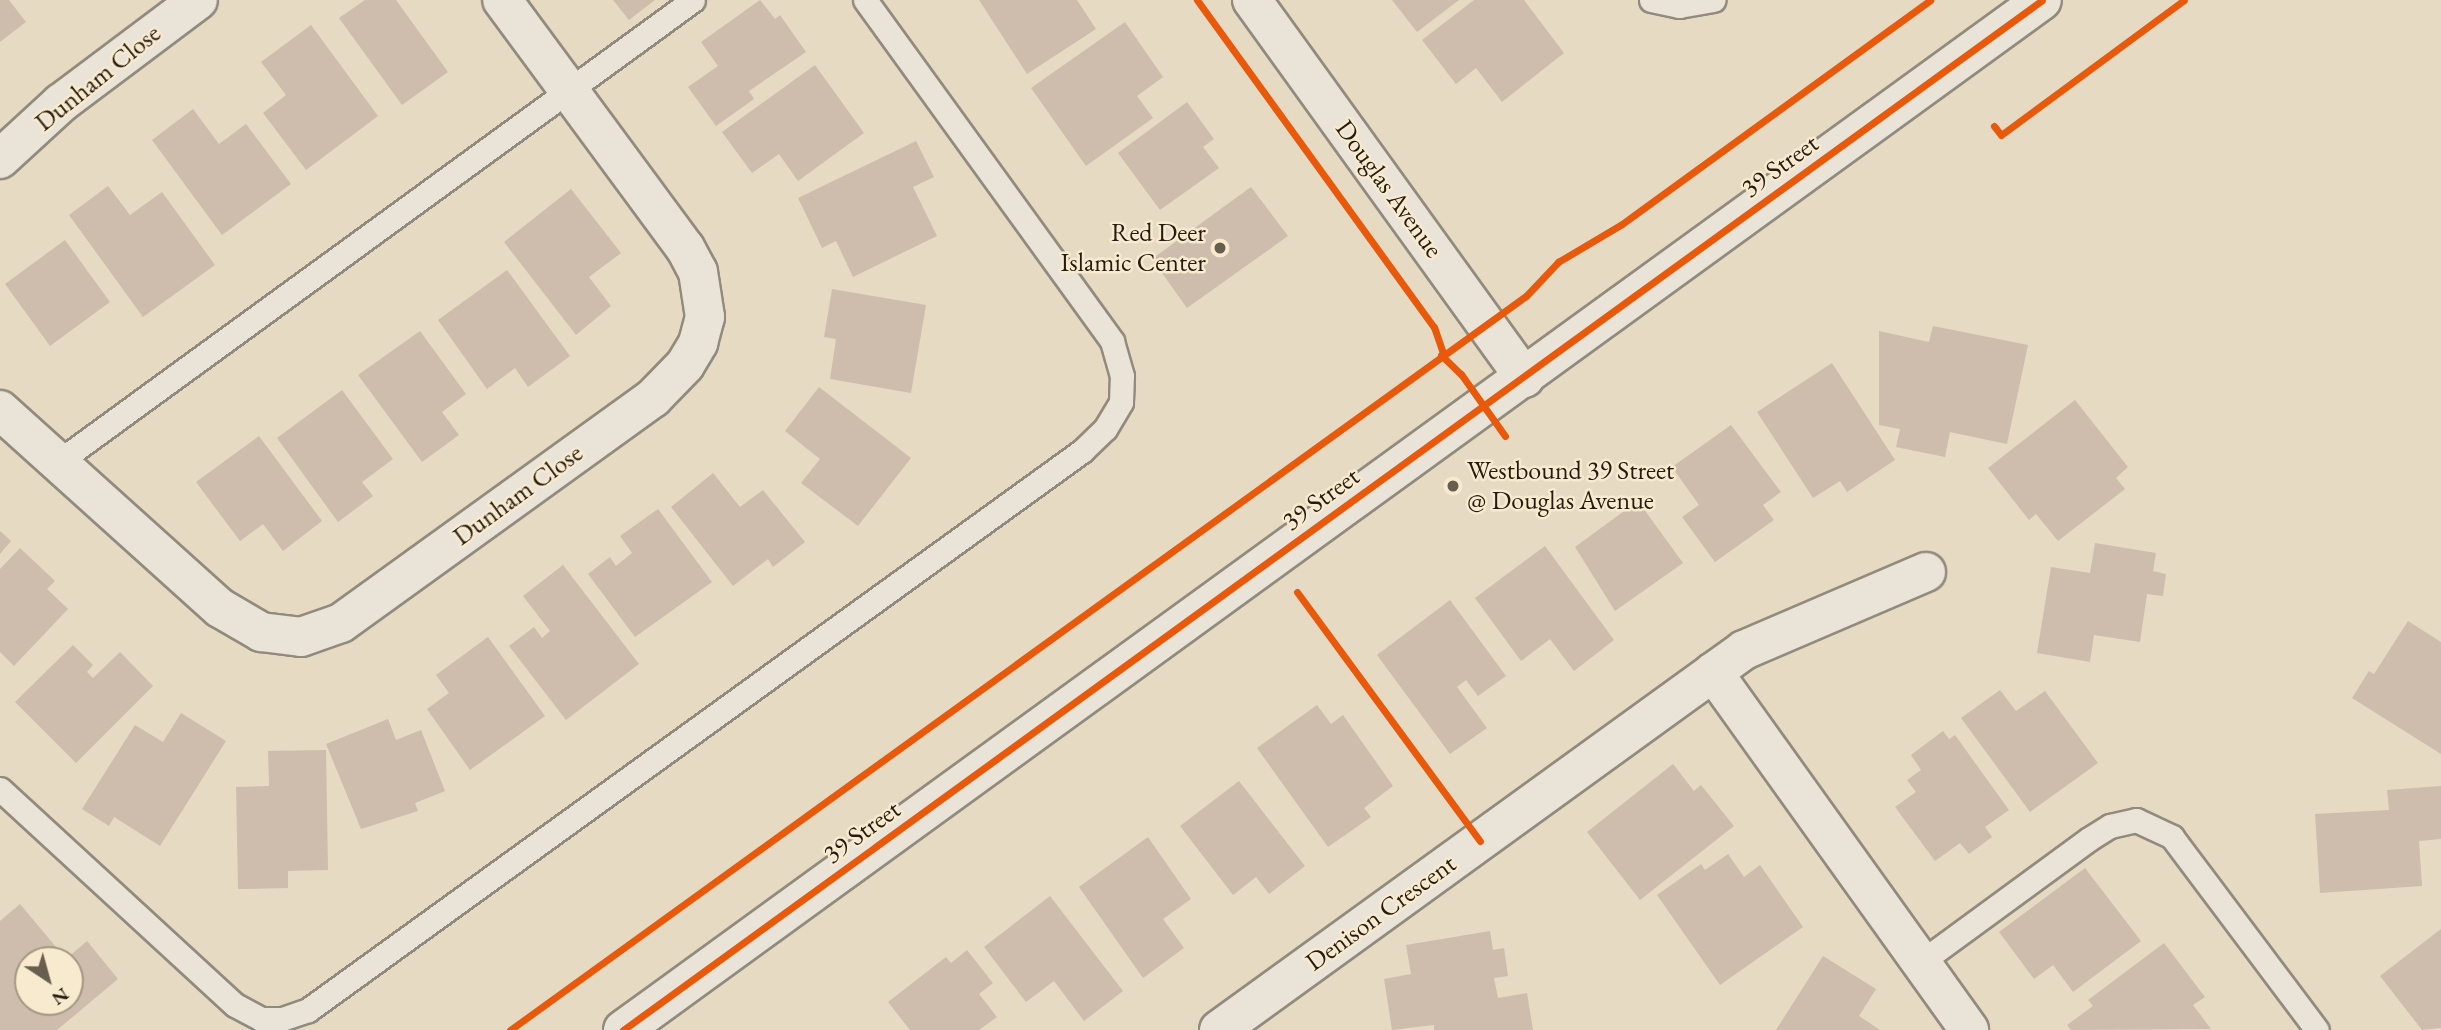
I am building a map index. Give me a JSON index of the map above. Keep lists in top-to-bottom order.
{
  "streets": {
    "street": [
      "Dunham Close",
      "39 Street",
      "Douglas Avenue",
      "Denison Crescent"
    ]
  },
  "crossings": [
    ["39 Street", "Douglas Avenue"]
  ],
  "places": ["Red Deer Islamic Center", "Westbound 39 Street @ Douglas Avenue"],
  "north": "bottom right"
}
